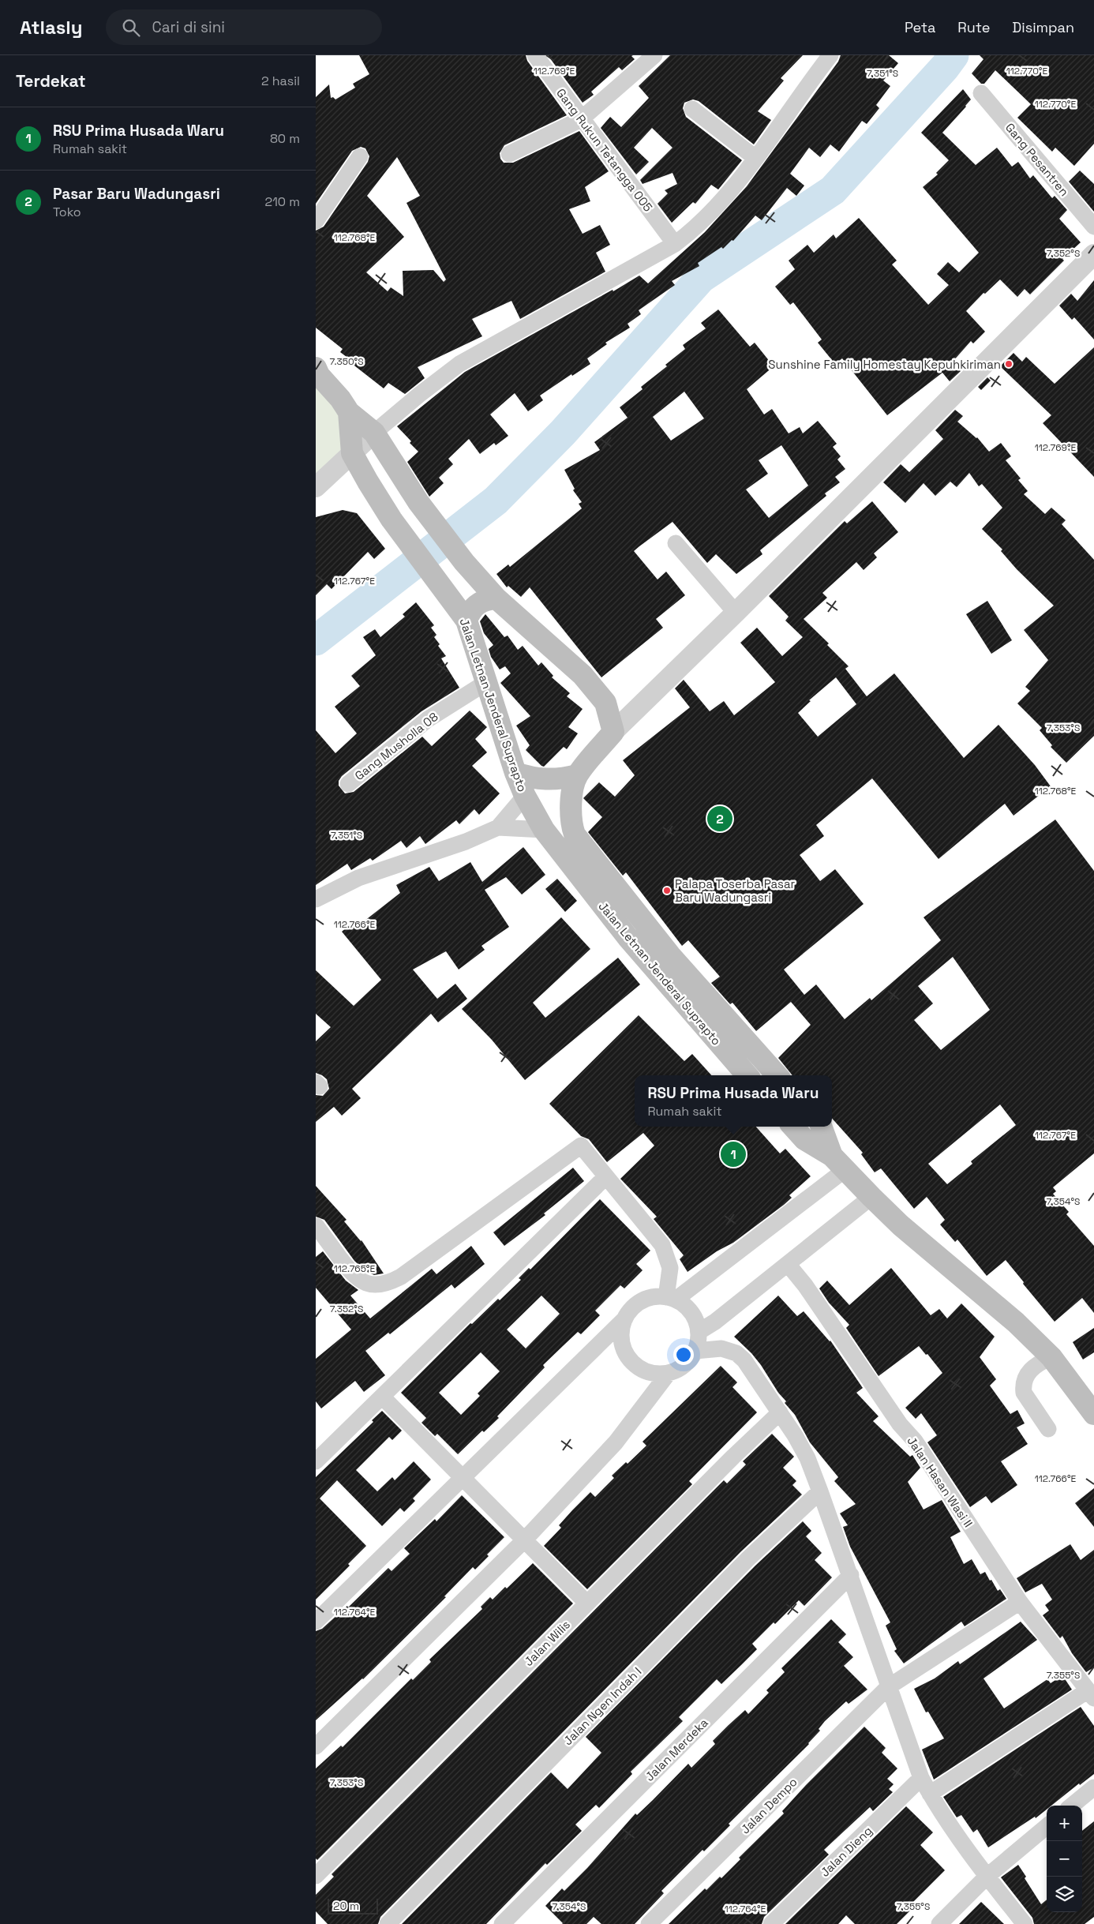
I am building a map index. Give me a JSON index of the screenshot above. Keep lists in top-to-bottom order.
{
  "streets": {
    "main road": ["Jalan Letnan Jenderal Suprapto"],
    "street": [
      "Gang Rukun Tetangga 005",
      "Gang Pesantren",
      "Gang Musholla 08",
      "Jalan Hasan Wasi II",
      "Jalan Wilis",
      "Jalan Ngen Indah I",
      "Jalan Merdeka",
      "Jalan Dempo",
      "Jalan Dieng"
    ]
  },
  "crossings": [
    ["Jalan Letnan Jenderal Suprapto", "Gang Musholla 08"],
    ["Jalan Hasan Wasi II", "Jalan Dempo"]
  ],
  "places": ["Sunshine Family Homestay Kepuhkiriman", "Palapa Toserba Pasar Baru Wadungasri"],
  "scale_bar": "20 m",
  "page": {
    "header": "Atlasly",
    "search": "Cari di sini",
    "nav": ["Peta", "Rute", "Disimpan"],
    "heading": ["Terdekat", "2 hasil"],
    "list": [
      {
        "mark": "1",
        "name": "RSU Prima Husada Waru",
        "note": "Rumah sakit",
        "value": "80 m"
      },
      {
        "mark": "2",
        "name": "Pasar Baru Wadungasri",
        "note": "Toko",
        "value": "210 m"
      }
    ],
    "pins": ["2", "1"],
    "popup": ["RSU Prima Husada Waru", "Rumah sakit"],
    "map_buttons": ["+", "−"],
    "scale": "20 m"
  },
  "coordinates": [
    "112.769°E",
    "112.770°E",
    "7.351°S",
    "112.768°E",
    "7.352°S",
    "7.350°S",
    "112.767°E",
    "7.353°S",
    "112.766°E",
    "7.354°S",
    "112.765°E",
    "112.764°E",
    "7.355°S"
  ]
}
